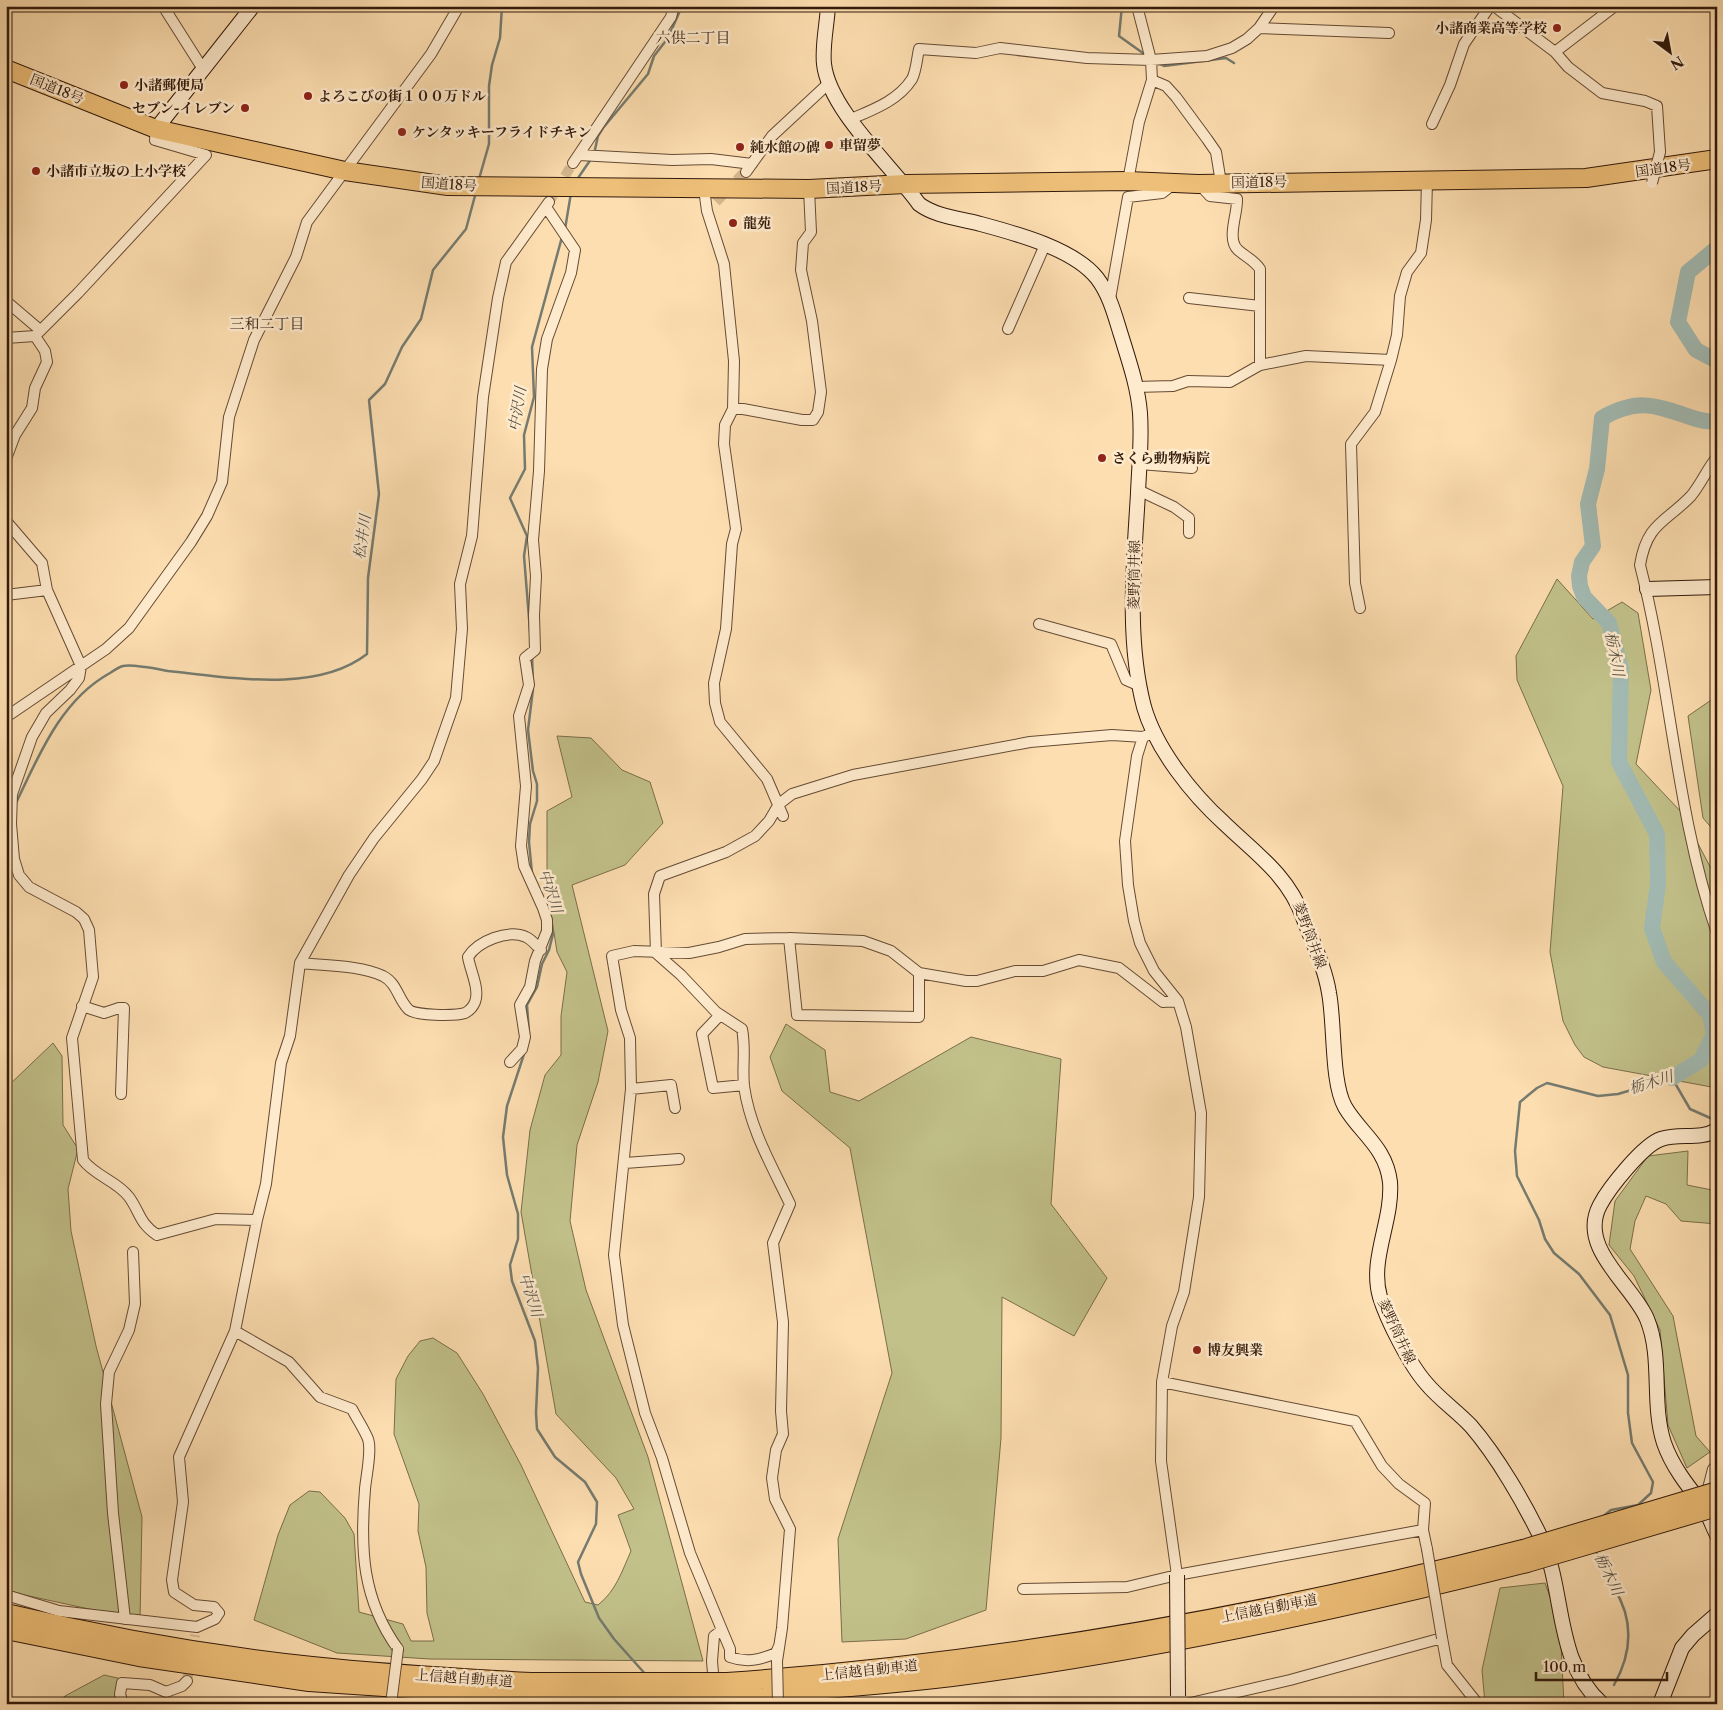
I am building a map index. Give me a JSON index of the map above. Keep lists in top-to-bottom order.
{
  "streets": {
    "highway": ["国道18号", "上信越自動車道"],
    "main road": ["菱野筒井線"]
  },
  "crossings": [
    ["国道18号", "菱野筒井線"]
  ],
  "districts": ["六供二丁目", "三和二丁目"],
  "water": ["中沢川", "松井川", "栃木川"],
  "places": [
    "小諸商業高等学校",
    "小諸郵便局",
    "よろこびの街１００万ドル",
    "セブン-イレブン",
    "ケンタッキーフライドチキン",
    "車留夢",
    "純水館の碑",
    "小諸市立坂の上小学校",
    "龍苑",
    "さくら動物病院",
    "博友興業"
  ],
  "scale_bar": "100 m",
  "north": "bottom right"
}
